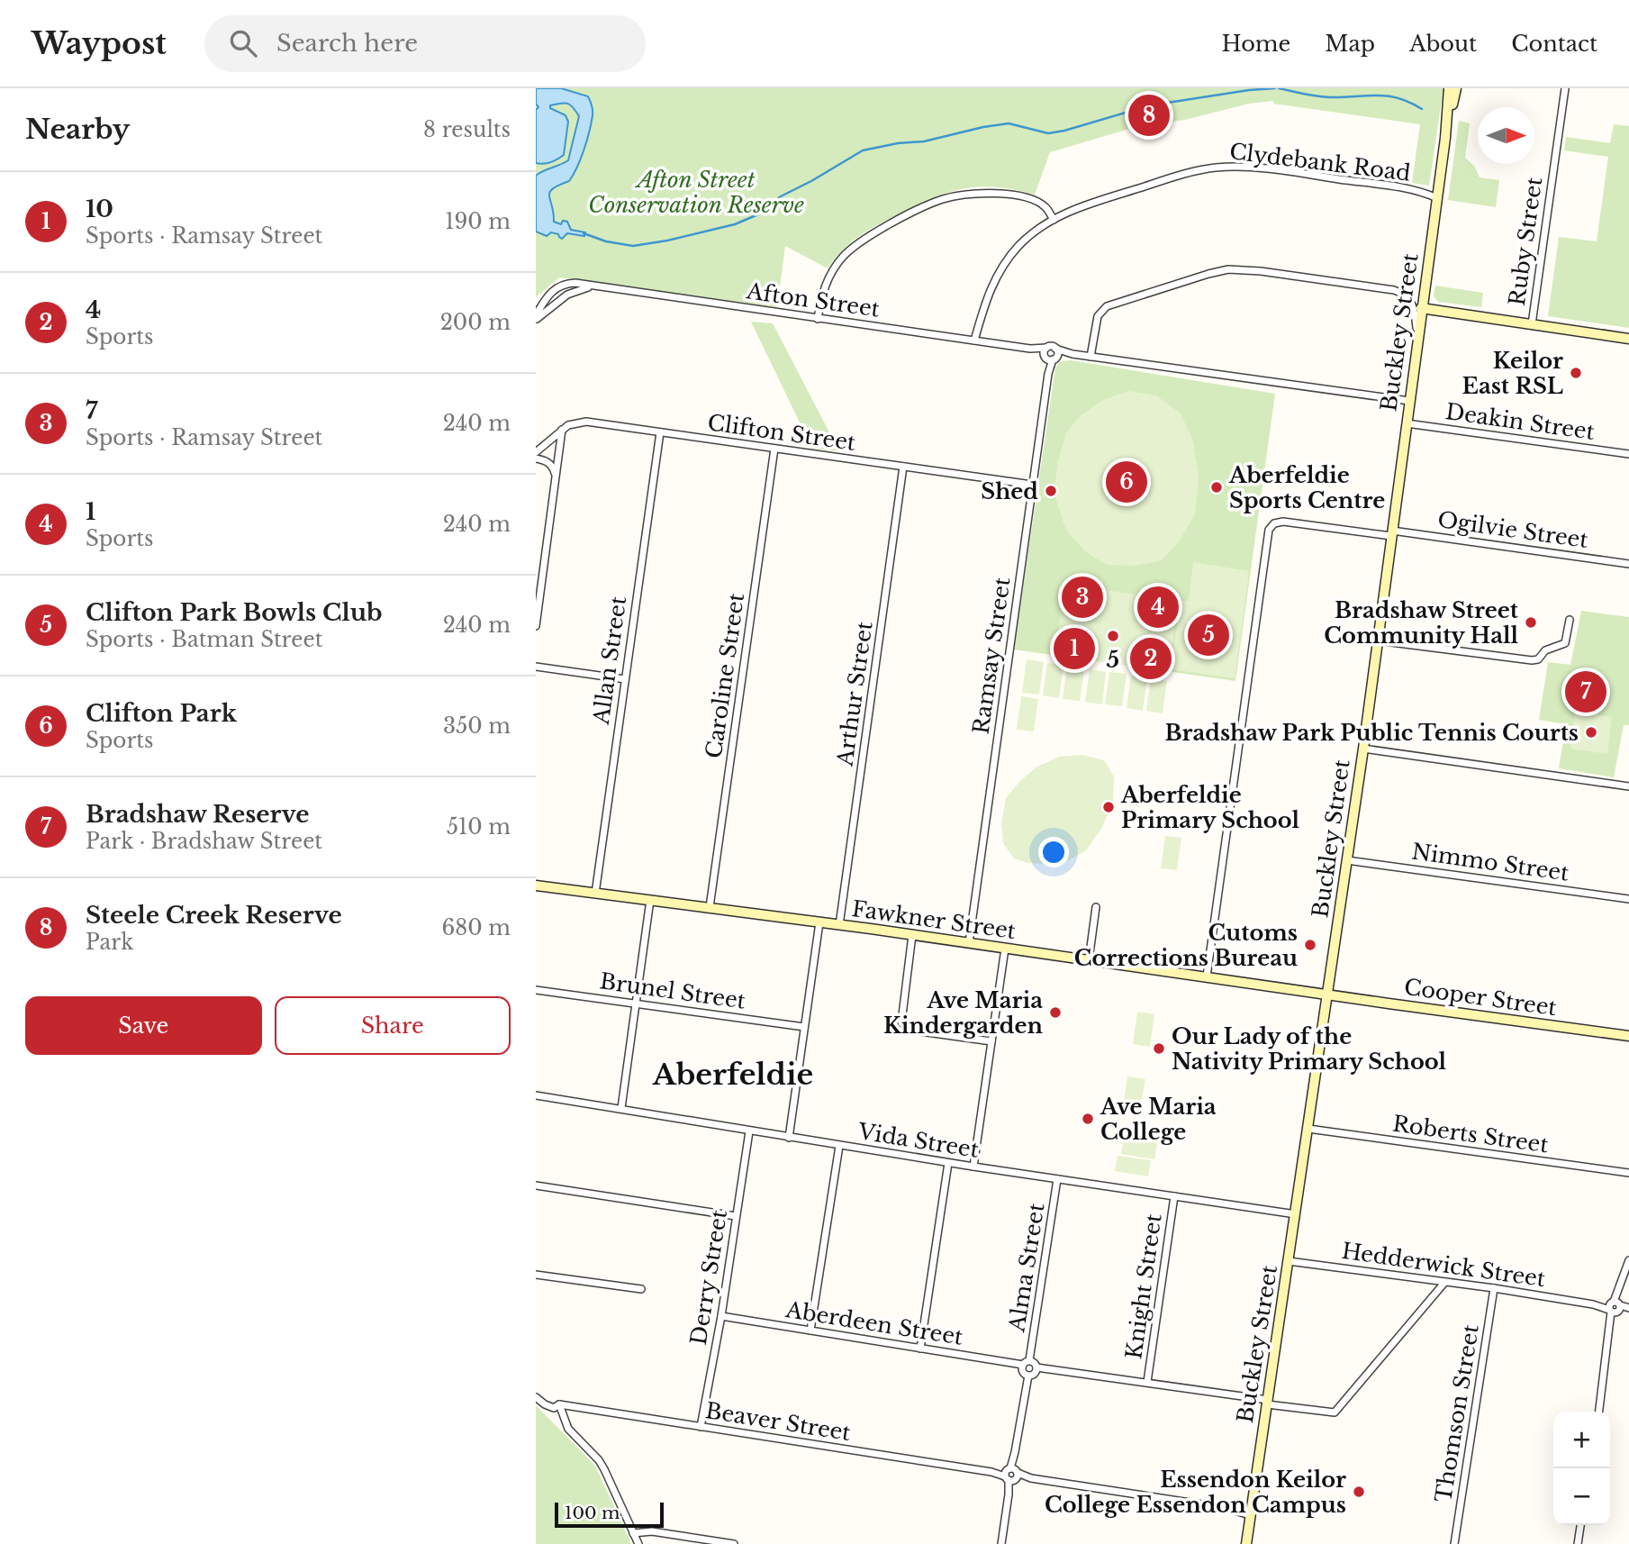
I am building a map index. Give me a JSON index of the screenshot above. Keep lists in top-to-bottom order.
{
  "streets": {
    "main road": ["Buckley Street", "Fawkner Street", "Cooper Street"],
    "street": [
      "Clydebank Road",
      "Ruby Street",
      "Afton Street",
      "Deakin Street",
      "Clifton Street",
      "Ogilvie Street",
      "Ramsay Street",
      "Allan Street",
      "Caroline Street",
      "Arthur Street",
      "Nimmo Street",
      "Brunel Street",
      "Roberts Street",
      "Vida Street",
      "Hedderwick Street",
      "Alma Street",
      "Derry Street",
      "Knight Street",
      "Aberdeen Street",
      "Thomson Street",
      "Beaver Street"
    ]
  },
  "crossings": [
    ["Clydebank Road", "Afton Street"],
    ["Clydebank Road", "Buckley Street"],
    ["Afton Street", "Buckley Street"],
    ["Afton Street", "Ramsay Street"],
    ["Buckley Street", "Deakin Street"],
    ["Buckley Street", "Ogilvie Street"],
    ["Buckley Street", "Nimmo Street"],
    ["Buckley Street", "Fawkner Street"],
    ["Buckley Street", "Cooper Street"],
    ["Buckley Street", "Roberts Street"],
    ["Buckley Street", "Vida Street"],
    ["Buckley Street", "Hedderwick Street"],
    ["Buckley Street", "Beaver Street"],
    ["Clifton Street", "Ramsay Street"],
    ["Clifton Street", "Allan Street"],
    ["Clifton Street", "Caroline Street"],
    ["Clifton Street", "Arthur Street"],
    ["Ogilvie Street", "Fawkner Street"],
    ["Ramsay Street", "Fawkner Street"],
    ["Allan Street", "Fawkner Street"],
    ["Caroline Street", "Fawkner Street"],
    ["Arthur Street", "Fawkner Street"],
    ["Fawkner Street", "Cooper Street"],
    ["Vida Street", "Alma Street"],
    ["Vida Street", "Derry Street"],
    ["Vida Street", "Knight Street"],
    ["Hedderwick Street", "Thomson Street"],
    ["Alma Street", "Aberdeen Street"],
    ["Derry Street", "Aberdeen Street"],
    ["Derry Street", "Beaver Street"]
  ],
  "districts": ["Aberfeldie"],
  "parks": ["Afton Street Conservation Reserve"],
  "places": [
    "Keilor East RSL",
    "Aberfeldie Sports Centre",
    "Shed",
    "Bradshaw Street Community Hall",
    "5",
    "Bradshaw Park Public Tennis Courts",
    "Aberfeldie Primary School",
    "Cutoms Corrections Bureau",
    "Ave Maria Kindergarden",
    "Our Lady of the Nativity Primary School",
    "Ave Maria College",
    "Essendon Keilor College Essendon Campus"
  ],
  "scale_bar": "100 m",
  "north": "right",
  "page": {
    "header": "Waypost",
    "search": "Search here",
    "nav": [
      "Home",
      "Map",
      "About",
      "Contact"
    ],
    "heading": ["Nearby", "8 results"],
    "pins": [
      "8",
      "6",
      "3",
      "4",
      "5",
      "1",
      "2",
      "7"
    ],
    "list": [
      {
        "mark": "1",
        "name": "10",
        "note": "Sports · Ramsay Street",
        "value": "190 m"
      },
      {
        "mark": "2",
        "name": "4",
        "note": "Sports",
        "value": "200 m"
      },
      {
        "mark": "3",
        "name": "7",
        "note": "Sports · Ramsay Street",
        "value": "240 m"
      },
      {
        "mark": "4",
        "name": "1",
        "note": "Sports",
        "value": "240 m"
      },
      {
        "mark": "5",
        "name": "Clifton Park Bowls Club",
        "note": "Sports · Batman Street",
        "value": "240 m"
      },
      {
        "mark": "6",
        "name": "Clifton Park",
        "note": "Sports",
        "value": "350 m"
      },
      {
        "mark": "7",
        "name": "Bradshaw Reserve",
        "note": "Park · Bradshaw Street",
        "value": "510 m"
      },
      {
        "mark": "8",
        "name": "Steele Creek Reserve",
        "note": "Park",
        "value": "680 m"
      }
    ],
    "buttons": ["Save", "Share"],
    "map_buttons": ["+", "−"],
    "scale": "100 m"
  }
}
